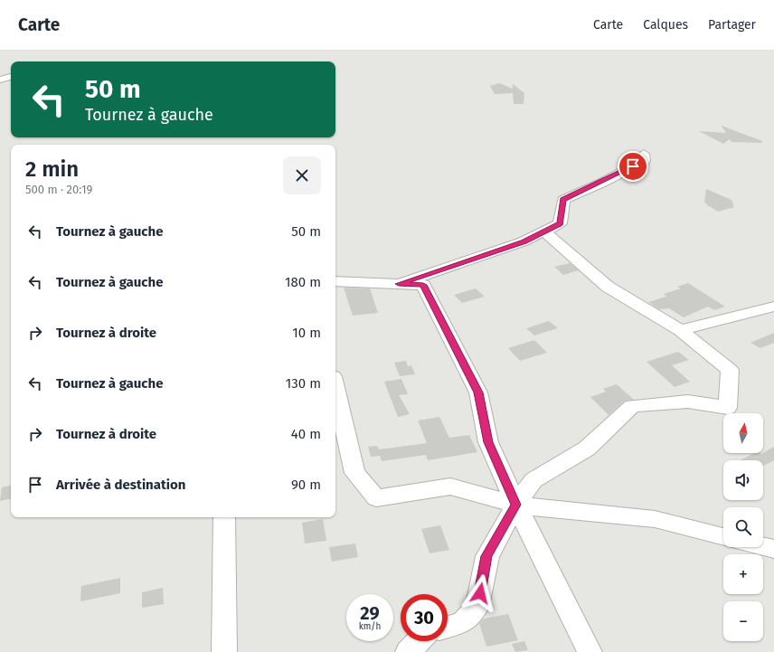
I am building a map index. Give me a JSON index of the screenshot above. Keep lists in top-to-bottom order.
{
  "north": "top",
  "page": {
    "header": "Carte",
    "nav": ["Carte", "Calques", "Partager"],
    "turn": ["50 m", "Tournez à gauche"],
    "heading": ["2 min", "500 m · 20:19"],
    "list": [
      {
        "name": "Tournez à gauche",
        "value": "50 m"
      },
      {
        "name": "Tournez à gauche",
        "value": "180 m"
      },
      {
        "name": "Tournez à droite",
        "value": "10 m"
      },
      {
        "name": "Tournez à gauche",
        "value": "130 m"
      },
      {
        "name": "Tournez à droite",
        "value": "40 m"
      },
      {
        "name": "Arrivée à destination",
        "value": "90 m"
      }
    ],
    "map_buttons": ["+", "−"],
    "speed": "29 km/h",
    "limit": "30"
  }
}
